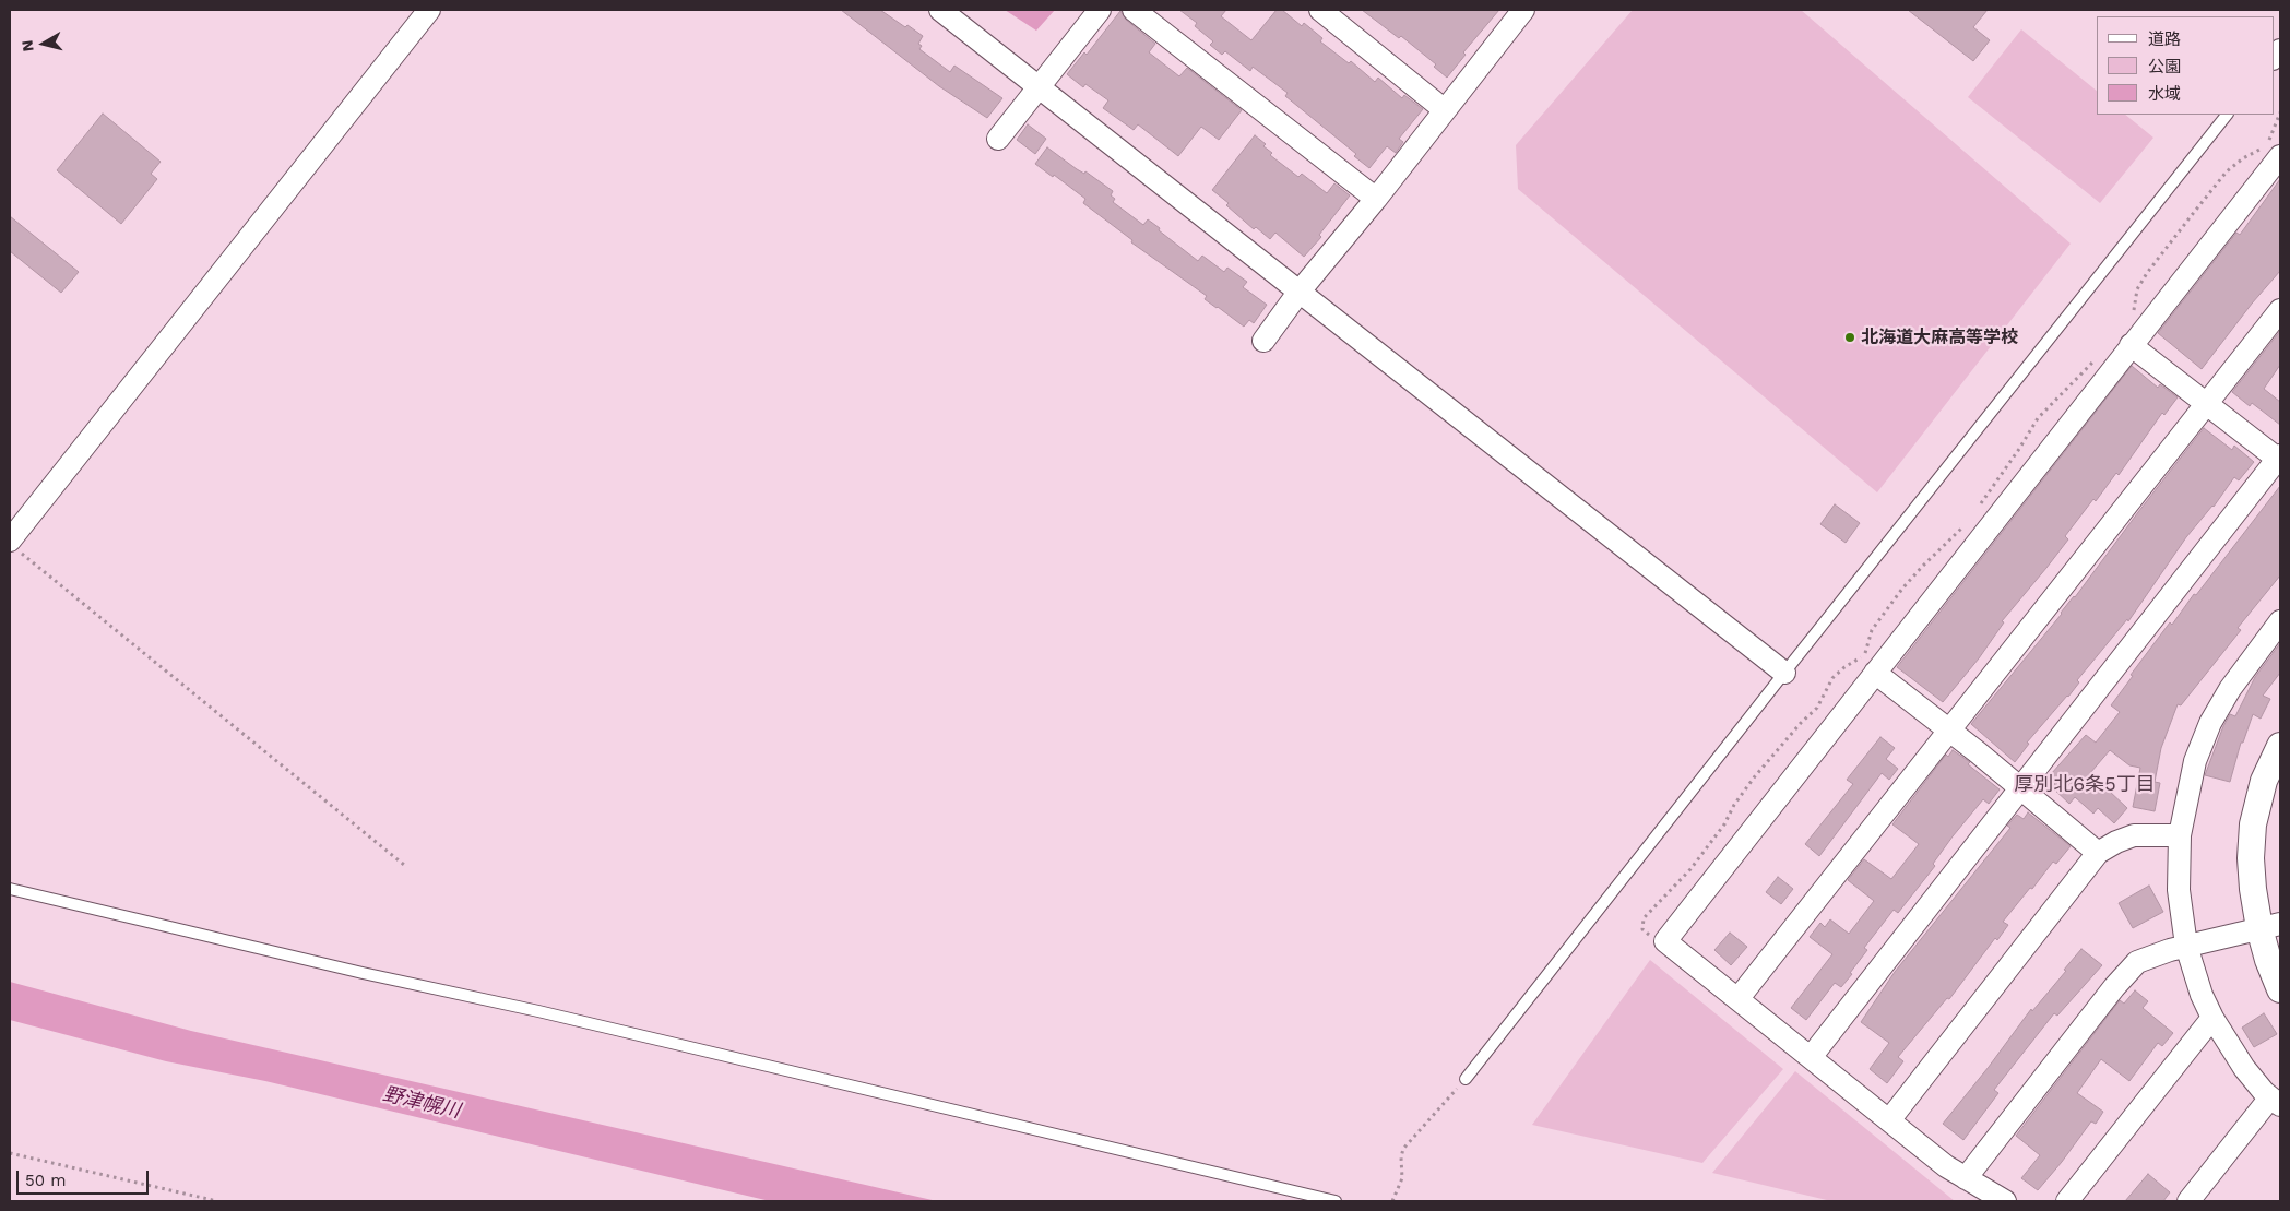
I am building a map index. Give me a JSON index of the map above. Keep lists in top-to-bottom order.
{
  "districts": ["厚別北6条5丁目"],
  "water": ["野津幌川"],
  "places": ["北海道大麻高等学校"],
  "legend": ["道路", "公園", "水域"],
  "scale_bar": "50 m",
  "north": "left"
}
